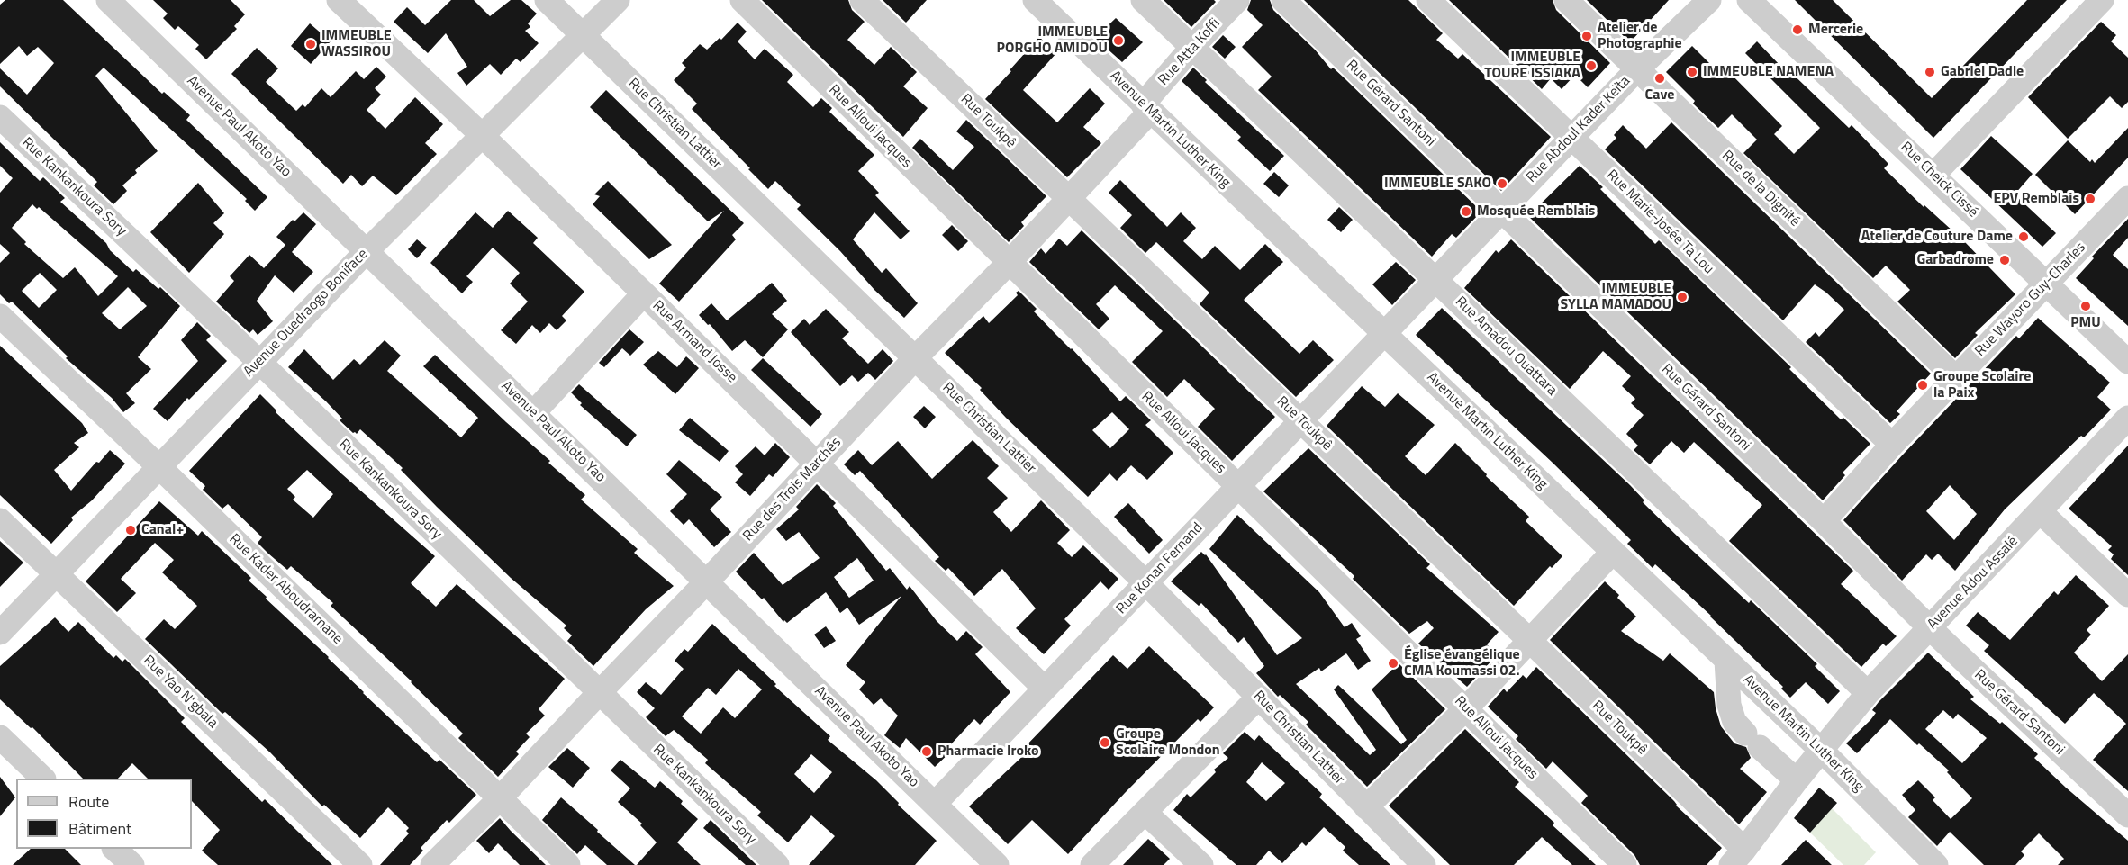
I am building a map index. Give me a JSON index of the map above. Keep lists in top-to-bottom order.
{
  "streets": {
    "street": [
      "Rue Atta Koffi",
      "Rue Gérard Santoni",
      "Rue Toukpê",
      "Rue Christian Lattier",
      "Avenue Paul Akoto Yao",
      "Rue Alloui Jacques",
      "Avenue Martin Luther King",
      "Rue Abdoul Kader Keïta",
      "Rue Cheick Cissé",
      "Rue Kankankoura Sory",
      "Rue de la Dignité",
      "Rue Marie-Josée Ta Lou",
      "Rue Wayoro Guy-Charles",
      "Avenue Ouedraogo Boniface",
      "Rue Armand Josse",
      "Rue Amadou Ouattara",
      "Rue des Trois Marchés",
      "Rue Konan Fernand",
      "Avenue Adou Assalé",
      "Rue Kader Aboudramane",
      "Rue Yao N'gbala"
    ]
  },
  "crossings": [
    ["Rue Atta Koffi", "Avenue Martin Luther King"],
    ["Rue Atta Koffi", "Rue Amadou Ouattara"],
    ["Rue Atta Koffi", "Rue des Trois Marchés"],
    ["Rue Gérard Santoni", "Rue Abdoul Kader Keïta"],
    ["Rue Gérard Santoni", "Rue Wayoro Guy-Charles"],
    ["Rue Gérard Santoni", "Avenue Adou Assalé"],
    ["Rue Toukpê", "Rue des Trois Marchés"],
    ["Rue Toukpê", "Rue Konan Fernand"],
    ["Rue Toukpê", "Avenue Adou Assalé"],
    ["Rue Christian Lattier", "Avenue Ouedraogo Boniface"],
    ["Rue Christian Lattier", "Rue des Trois Marchés"],
    ["Rue Christian Lattier", "Rue Konan Fernand"],
    ["Avenue Paul Akoto Yao", "Avenue Ouedraogo Boniface"],
    ["Avenue Paul Akoto Yao", "Rue des Trois Marchés"],
    ["Avenue Paul Akoto Yao", "Rue Konan Fernand"],
    ["Rue Alloui Jacques", "Rue des Trois Marchés"],
    ["Rue Alloui Jacques", "Rue Konan Fernand"],
    ["Avenue Martin Luther King", "Rue Abdoul Kader Keïta"],
    ["Avenue Martin Luther King", "Rue des Trois Marchés"],
    ["Avenue Martin Luther King", "Rue Konan Fernand"],
    ["Avenue Martin Luther King", "Avenue Adou Assalé"],
    ["Rue Abdoul Kader Keïta", "Rue de la Dignité"],
    ["Rue Abdoul Kader Keïta", "Rue Marie-Josée Ta Lou"],
    ["Rue Abdoul Kader Keïta", "Rue Amadou Ouattara"],
    ["Rue Abdoul Kader Keïta", "Rue Konan Fernand"],
    ["Rue Cheick Cissé", "Rue Wayoro Guy-Charles"],
    ["Rue Kankankoura Sory", "Avenue Ouedraogo Boniface"],
    ["Rue Kankankoura Sory", "Rue des Trois Marchés"],
    ["Rue de la Dignité", "Rue Wayoro Guy-Charles"],
    ["Rue Marie-Josée Ta Lou", "Rue Wayoro Guy-Charles"],
    ["Avenue Ouedraogo Boniface", "Rue Armand Josse"],
    ["Avenue Ouedraogo Boniface", "Rue Kader Aboudramane"],
    ["Avenue Ouedraogo Boniface", "Rue Yao N'gbala"],
    ["Rue Armand Josse", "Rue des Trois Marchés"],
    ["Rue Armand Josse", "Rue Konan Fernand"],
    ["Rue Amadou Ouattara", "Avenue Adou Assalé"],
    ["Rue des Trois Marchés", "Rue Kader Aboudramane"]
  ],
  "places": [
    "Mercerie",
    "Atelier de Photographie",
    "IMMEUBLE PORGHO AMIDOU",
    "IMMEUBLE WASSIROU",
    "IMMEUBLE TOURE ISSIAKA",
    "IMMEUBLE NAMENA",
    "Gabriel Dadie",
    "Cave",
    "IMMEUBLE SAKO",
    "EPV Remblais",
    "Mosquée Remblais",
    "Atelier de Couture Dame",
    "Garbadrome",
    "IMMEUBLE SYLLA MAMADOU",
    "PMU",
    "Groupe Scolaire la Paix",
    "Canal+",
    "Église évangélique CMA Koumassi 02.",
    "Groupe Scolaire Mondon",
    "Pharmacie Iroko"
  ],
  "legend": ["Route", "Bâtiment"]
}
